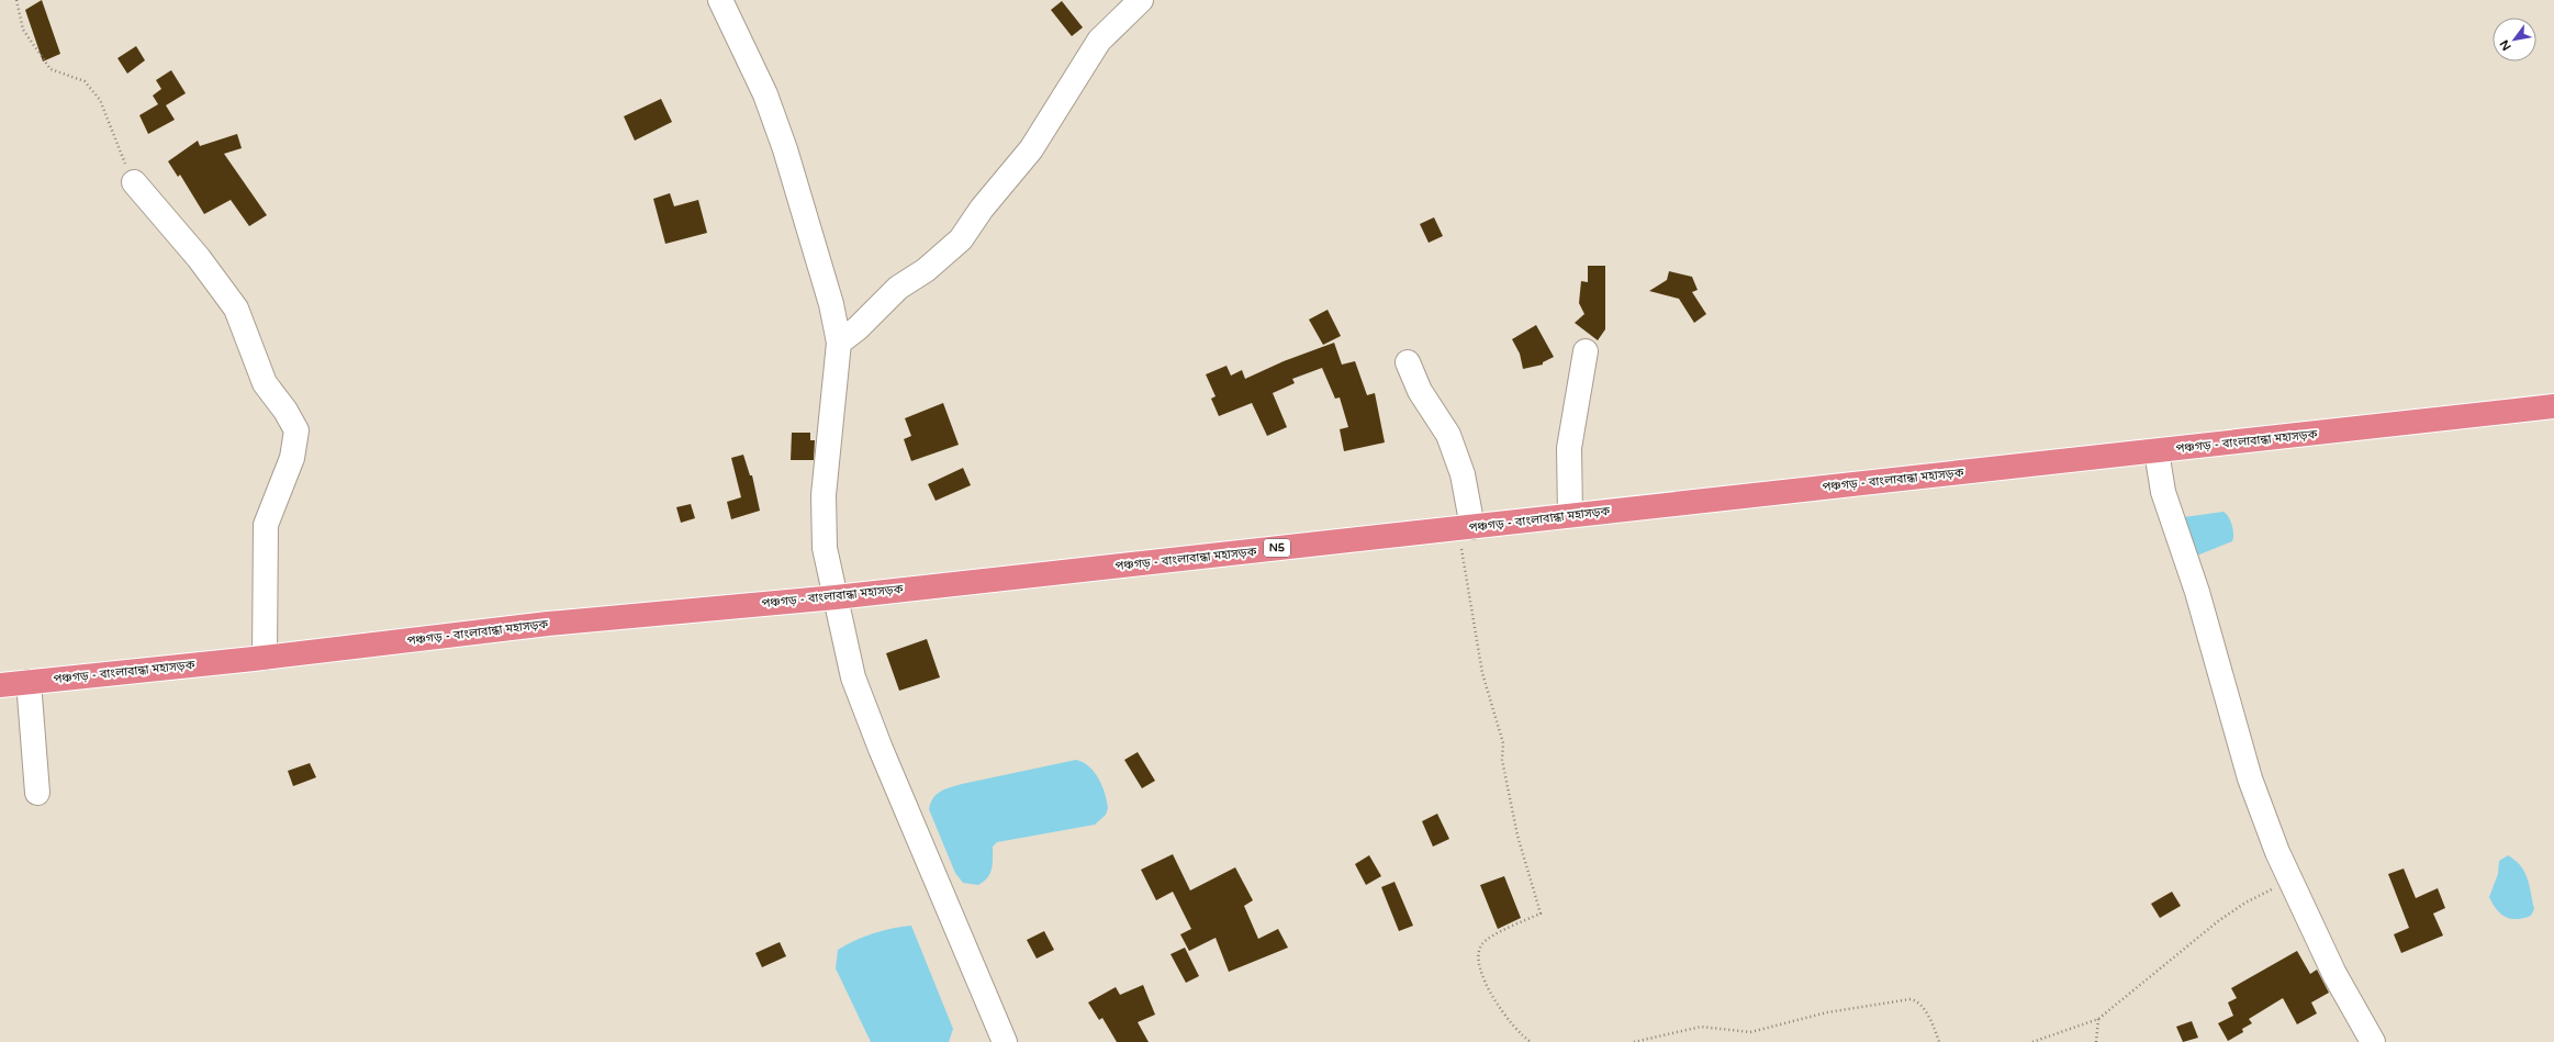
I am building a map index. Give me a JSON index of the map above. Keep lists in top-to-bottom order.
{
  "streets": {
    "highway": ["পঞ্চগড় - বাংলাবান্ধা মহাসড়ক", "N5"]
  },
  "north": "bottom left"
}
